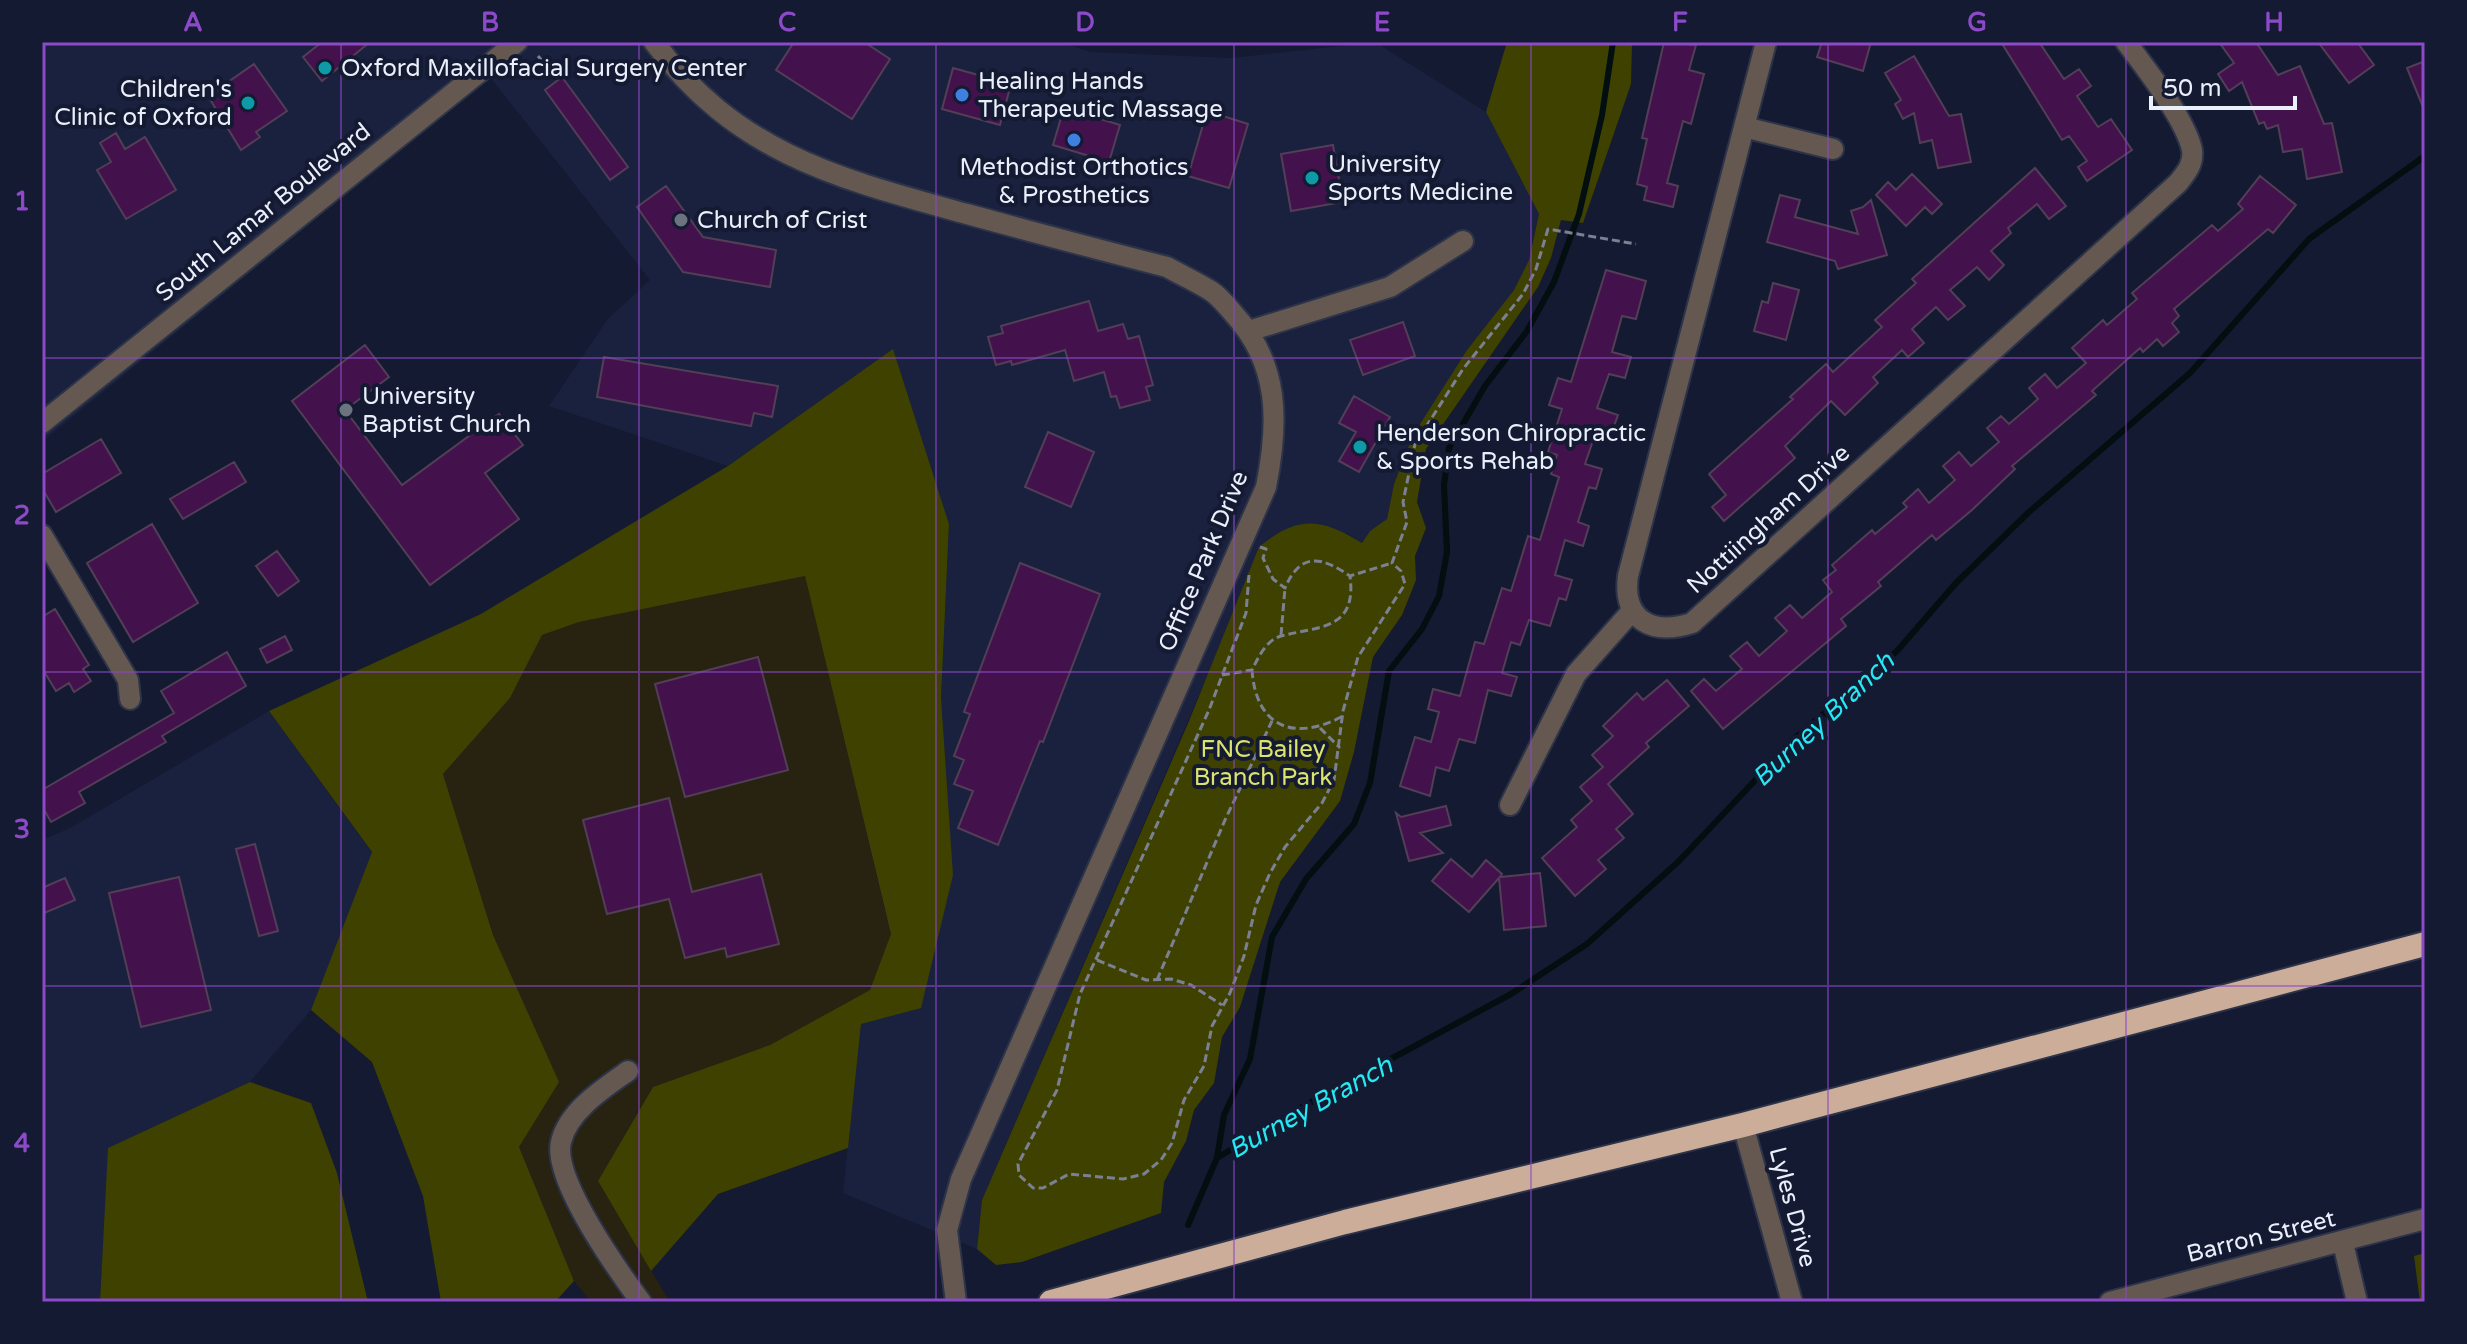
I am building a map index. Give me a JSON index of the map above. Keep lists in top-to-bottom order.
{
  "streets": {
    "street": [
      "South Lamar Boulevard",
      "Nottiingham Drive",
      "Office Park Drive",
      "Lyles Drive",
      "Barron Street"
    ]
  },
  "water": ["Burney Branch"],
  "parks": ["FNC Bailey Branch Park"],
  "places": [
    "Oxford Maxillofacial Surgery Center",
    "Healing Hands Therapeutic Massage",
    "Children's Clinic of Oxford",
    "Methodist Orthotics & Prosthetics",
    "University Sports Medicine",
    "Church of Crist",
    "University Baptist Church",
    "Henderson Chiropractic & Sports Rehab"
  ],
  "scale_bar": "50 m",
  "grid": {
    "columns": [
      "A",
      "B",
      "C",
      "D",
      "E",
      "F",
      "G",
      "H"
    ],
    "rows": [
      "1",
      "2",
      "3",
      "4"
    ]
  }
}
